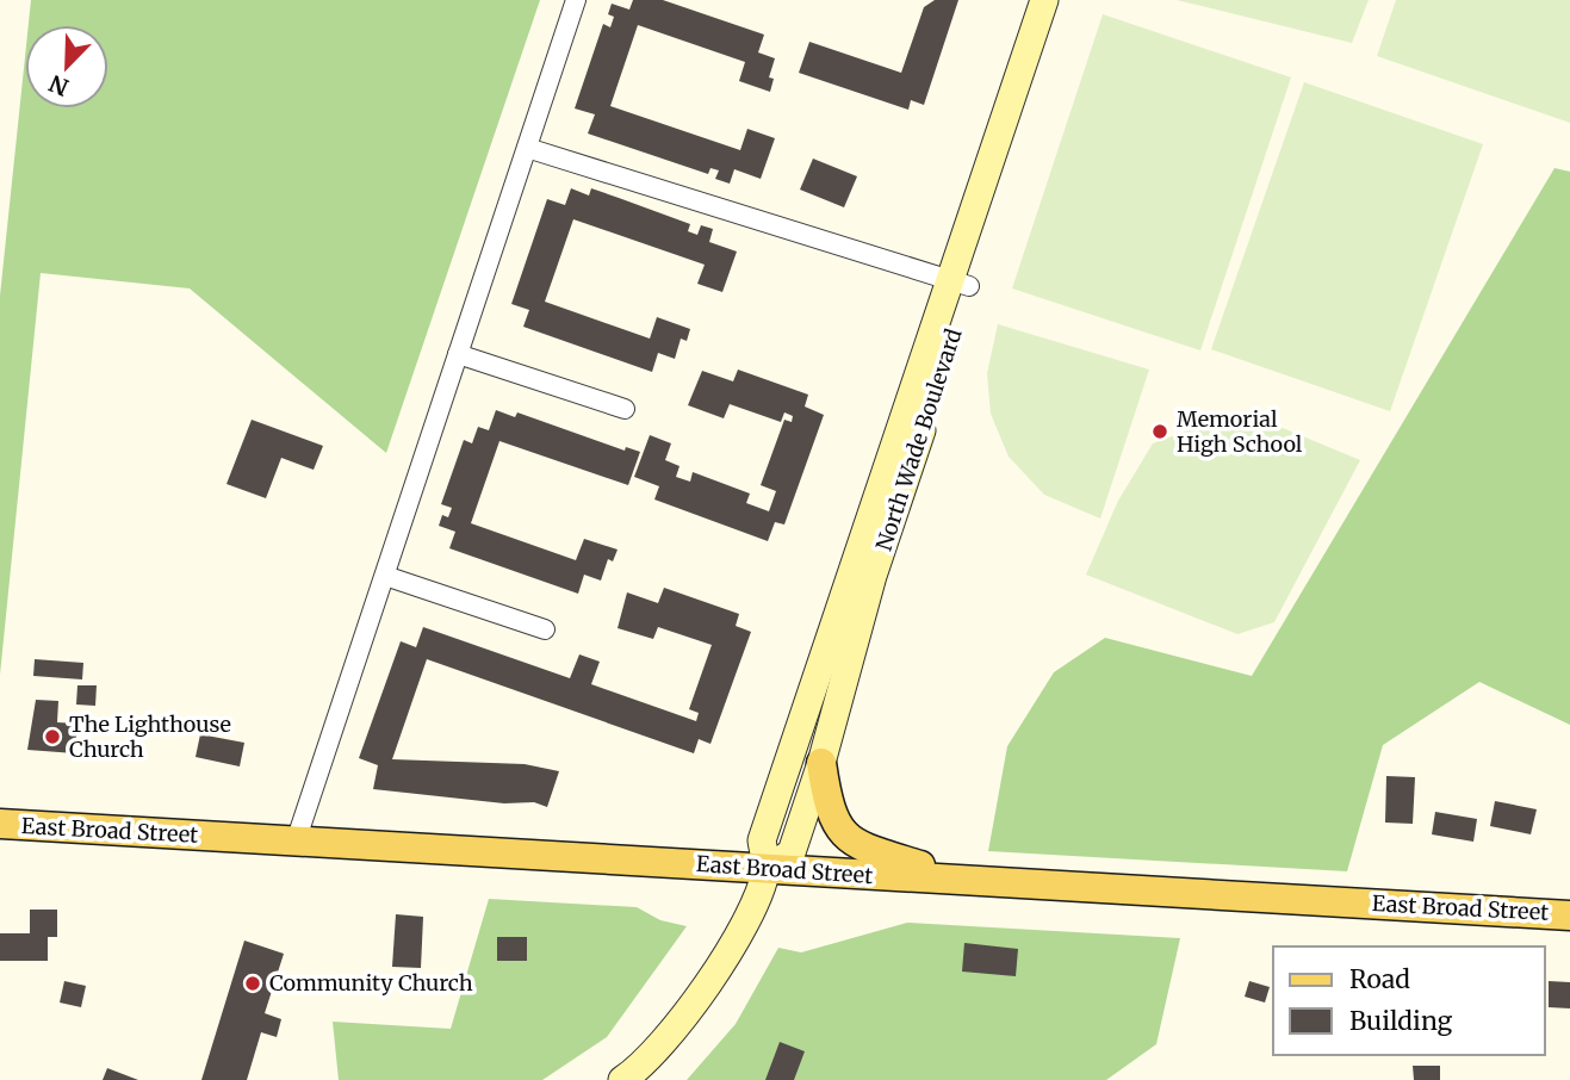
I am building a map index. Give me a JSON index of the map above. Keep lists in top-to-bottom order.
{
  "streets": {
    "main road": ["North Wade Boulevard", "East Broad Street"]
  },
  "crossings": [
    ["North Wade Boulevard", "East Broad Street"]
  ],
  "places": ["Memorial High School", "The Lighthouse Church", "Community Church"],
  "legend": ["Road", "Building"],
  "north": "bottom left"
}
